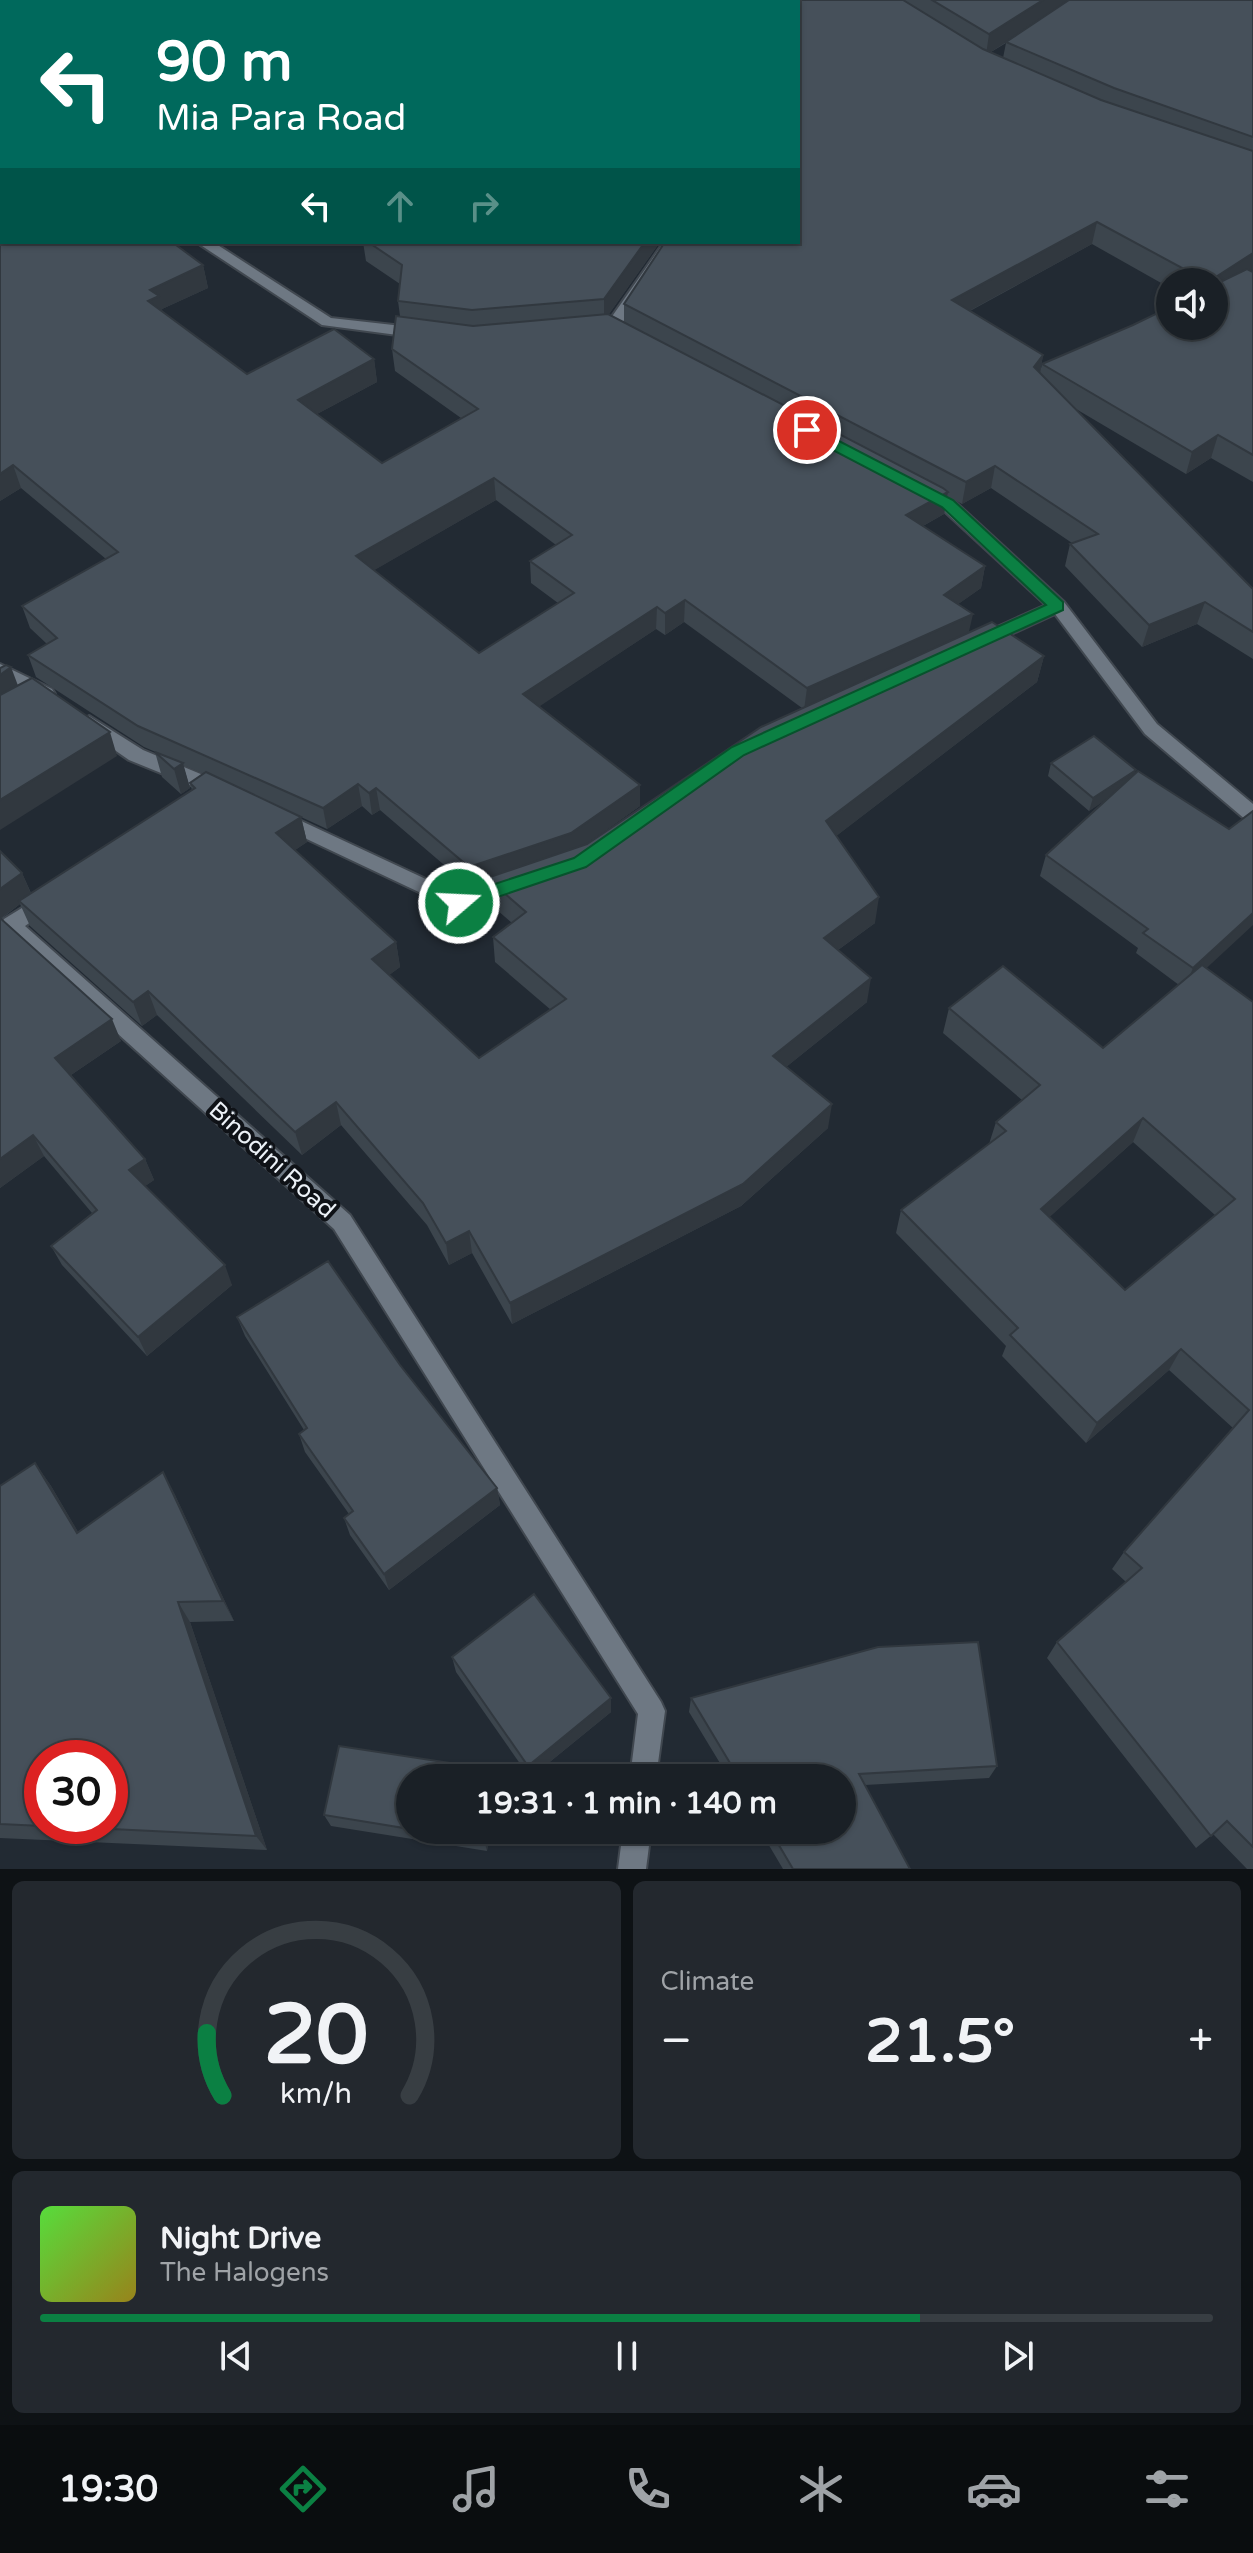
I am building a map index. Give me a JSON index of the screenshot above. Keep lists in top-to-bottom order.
{
  "streets": {
    "street": ["Binodini Road"]
  },
  "page": {
    "turn": ["90 m", "Mia Para Road"],
    "limit": "30",
    "trip": "19:31 · 1 min · 140 m",
    "tile": "Climate",
    "heat": ["−", "21.5°", "+"],
    "song": ["Night Drive", "The Halogens"],
    "tabs": "19:30",
    "gauge": ["20", "km/h"]
  }
}
